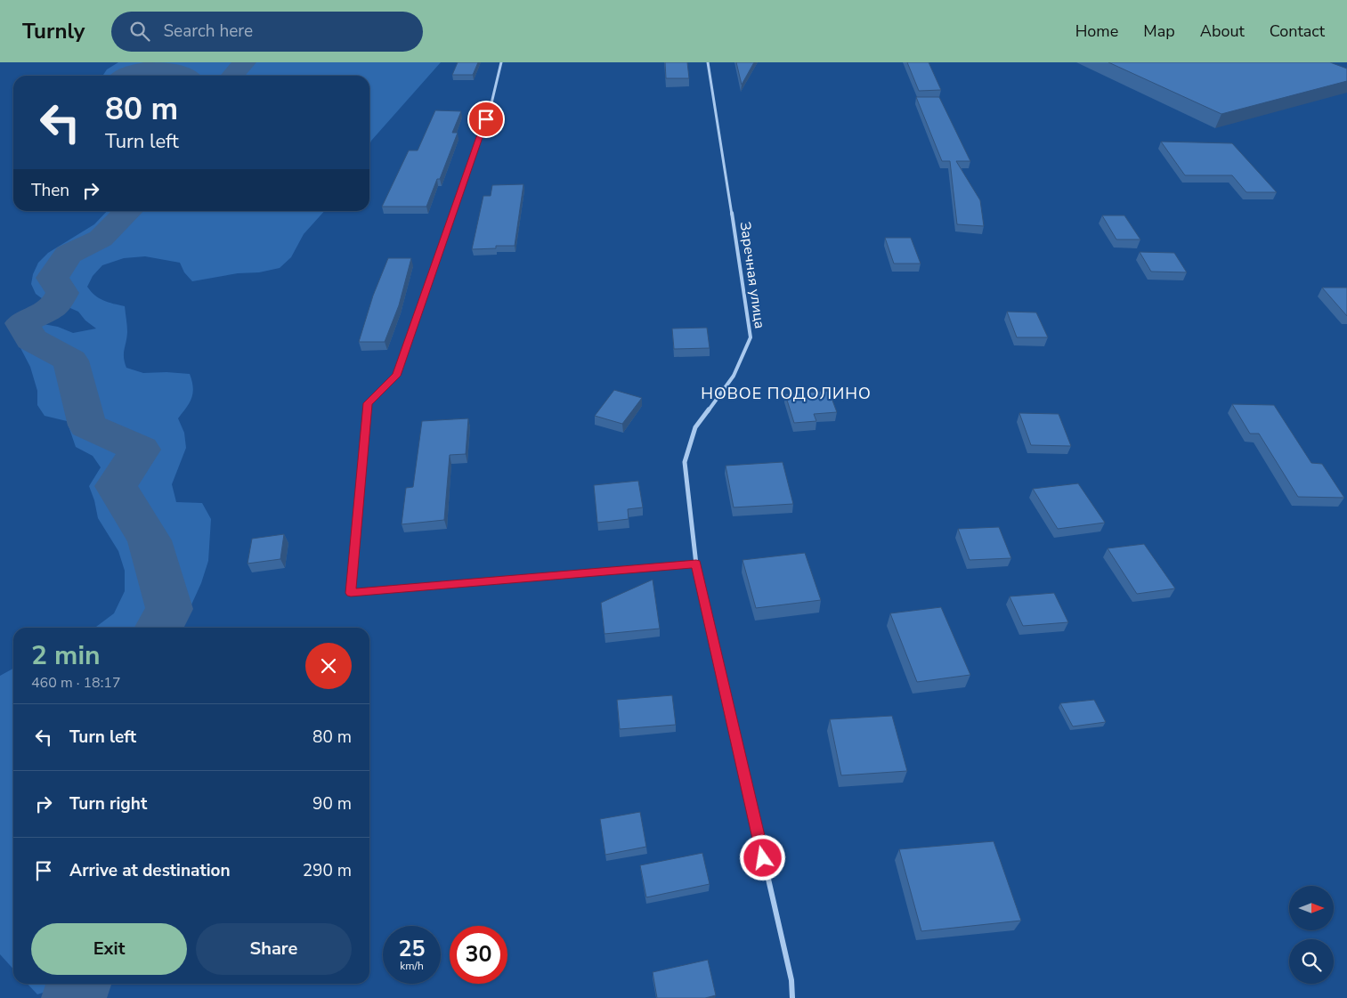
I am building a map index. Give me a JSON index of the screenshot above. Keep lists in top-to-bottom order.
{
  "streets": {
    "street": ["Заречная улица"]
  },
  "districts": ["НОВОЕ ПОДОЛИНО"],
  "north": "right",
  "page": {
    "header": "Turnly",
    "search": "Search here",
    "nav": [
      "Home",
      "Map",
      "About",
      "Contact"
    ],
    "turn": ["80 m", "Turn left"],
    "then": "Then",
    "heading": ["2 min", "460 m · 18:17"],
    "list": [
      {
        "name": "Turn left",
        "value": "80 m"
      },
      {
        "name": "Turn right",
        "value": "90 m"
      },
      {
        "name": "Arrive at destination",
        "value": "290 m"
      }
    ],
    "buttons": ["Exit", "Share"],
    "speed": "25 km/h",
    "limit": "30"
  }
}
